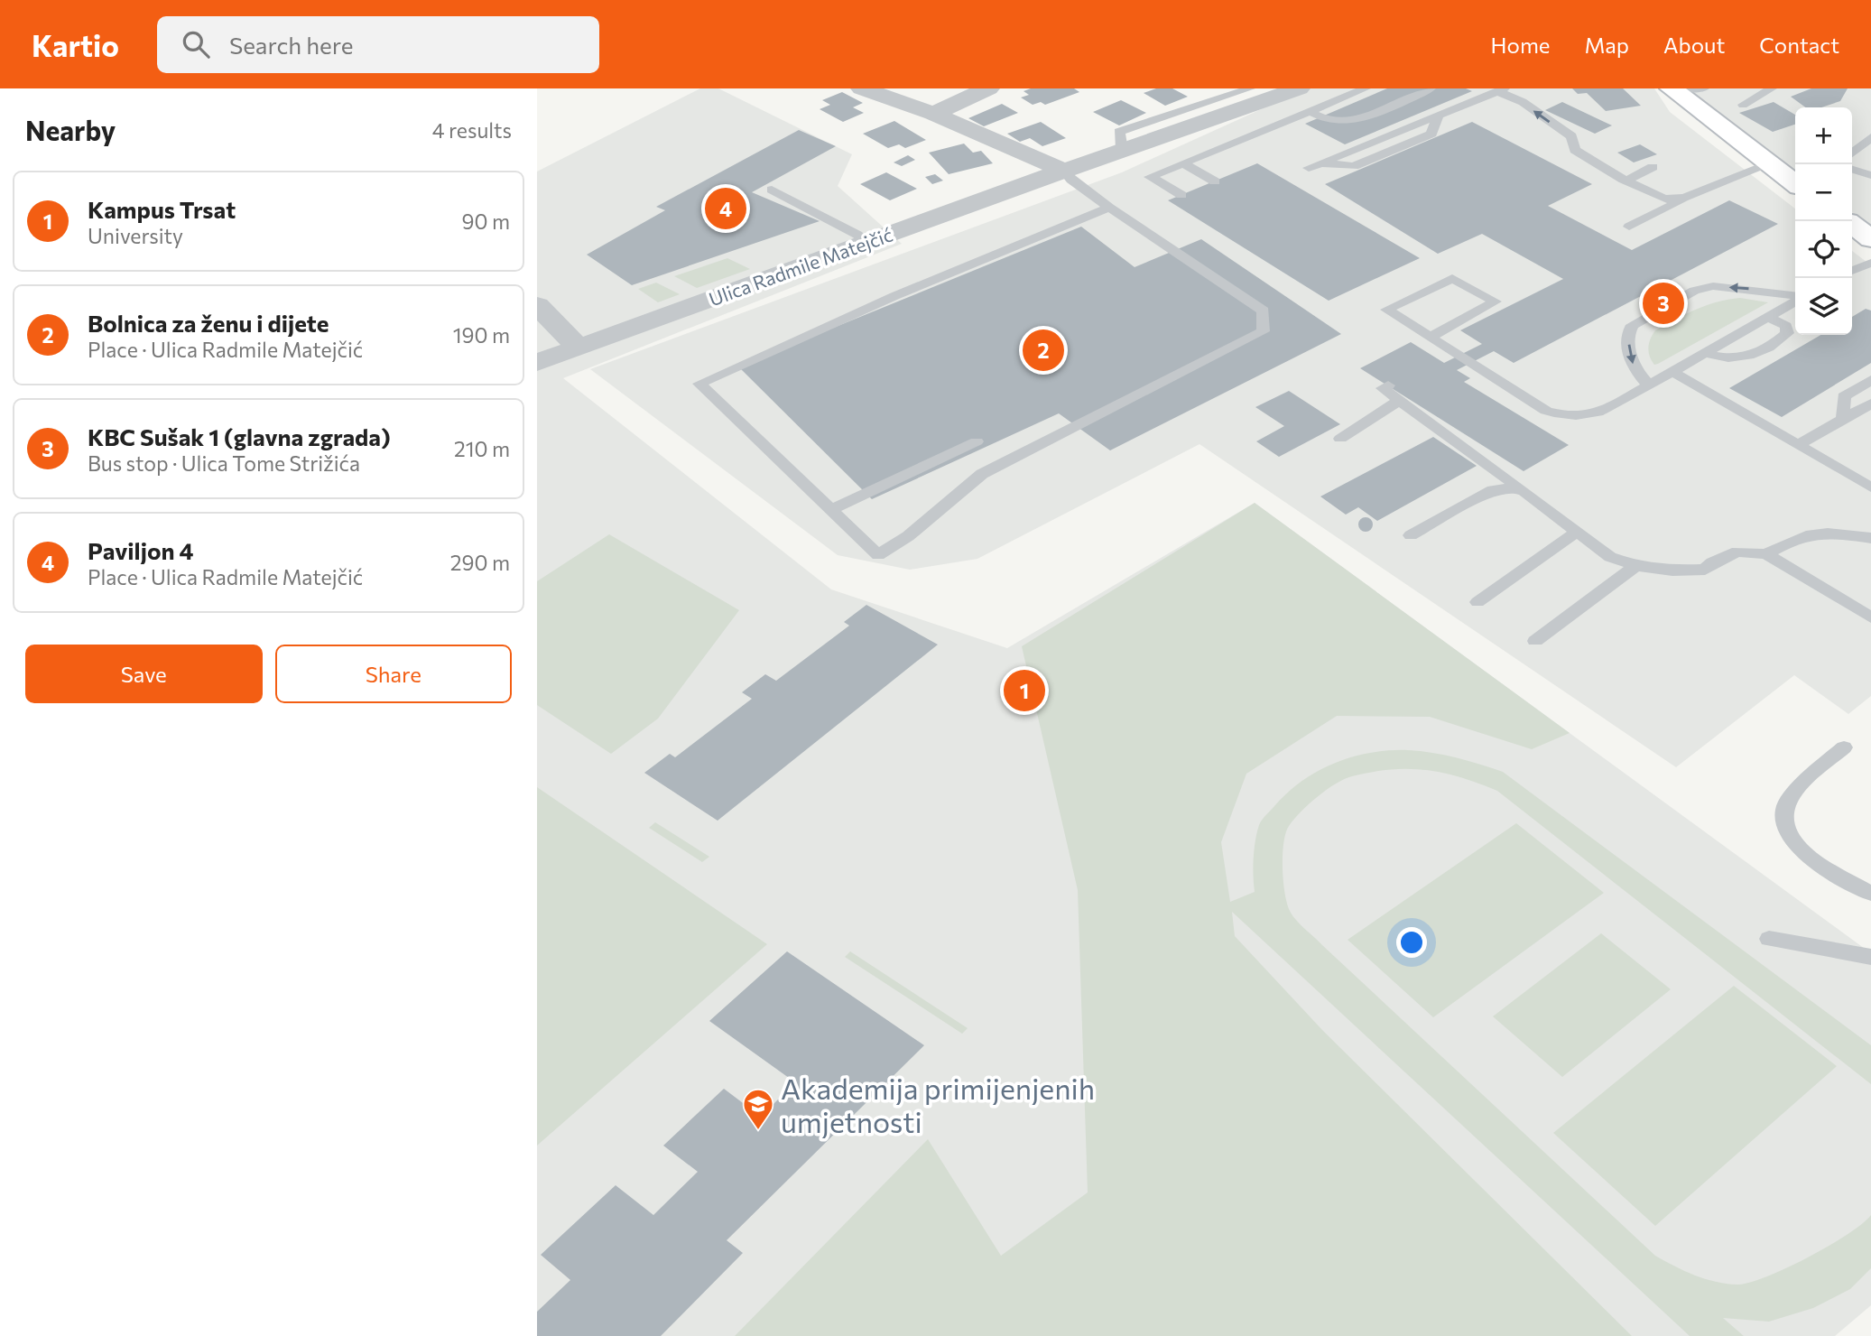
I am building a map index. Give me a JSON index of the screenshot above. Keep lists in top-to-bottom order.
{
  "streets": {
    "street": ["Ulica Radmile Matejčić"]
  },
  "places": {
    "school or university": ["Akademija primijenjenih umjetnosti"]
  },
  "page": {
    "header": "Kartio",
    "search": "Search here",
    "nav": [
      "Home",
      "Map",
      "About",
      "Contact"
    ],
    "heading": ["Nearby", "4 results"],
    "map_buttons": ["+", "−"],
    "list": [
      {
        "mark": "1",
        "name": "Kampus Trsat",
        "note": "University",
        "value": "90 m"
      },
      {
        "mark": "2",
        "name": "Bolnica za ženu i dijete",
        "note": "Place · Ulica Radmile Matejčić",
        "value": "190 m"
      },
      {
        "mark": "3",
        "name": "KBC Sušak 1 (glavna zgrada)",
        "note": "Bus stop · Ulica Tome Strižića",
        "value": "210 m"
      },
      {
        "mark": "4",
        "name": "Paviljon 4",
        "note": "Place · Ulica Radmile Matejčić",
        "value": "290 m"
      }
    ],
    "pins": [
      "4",
      "3",
      "2",
      "1"
    ],
    "buttons": ["Save", "Share"]
  }
}
